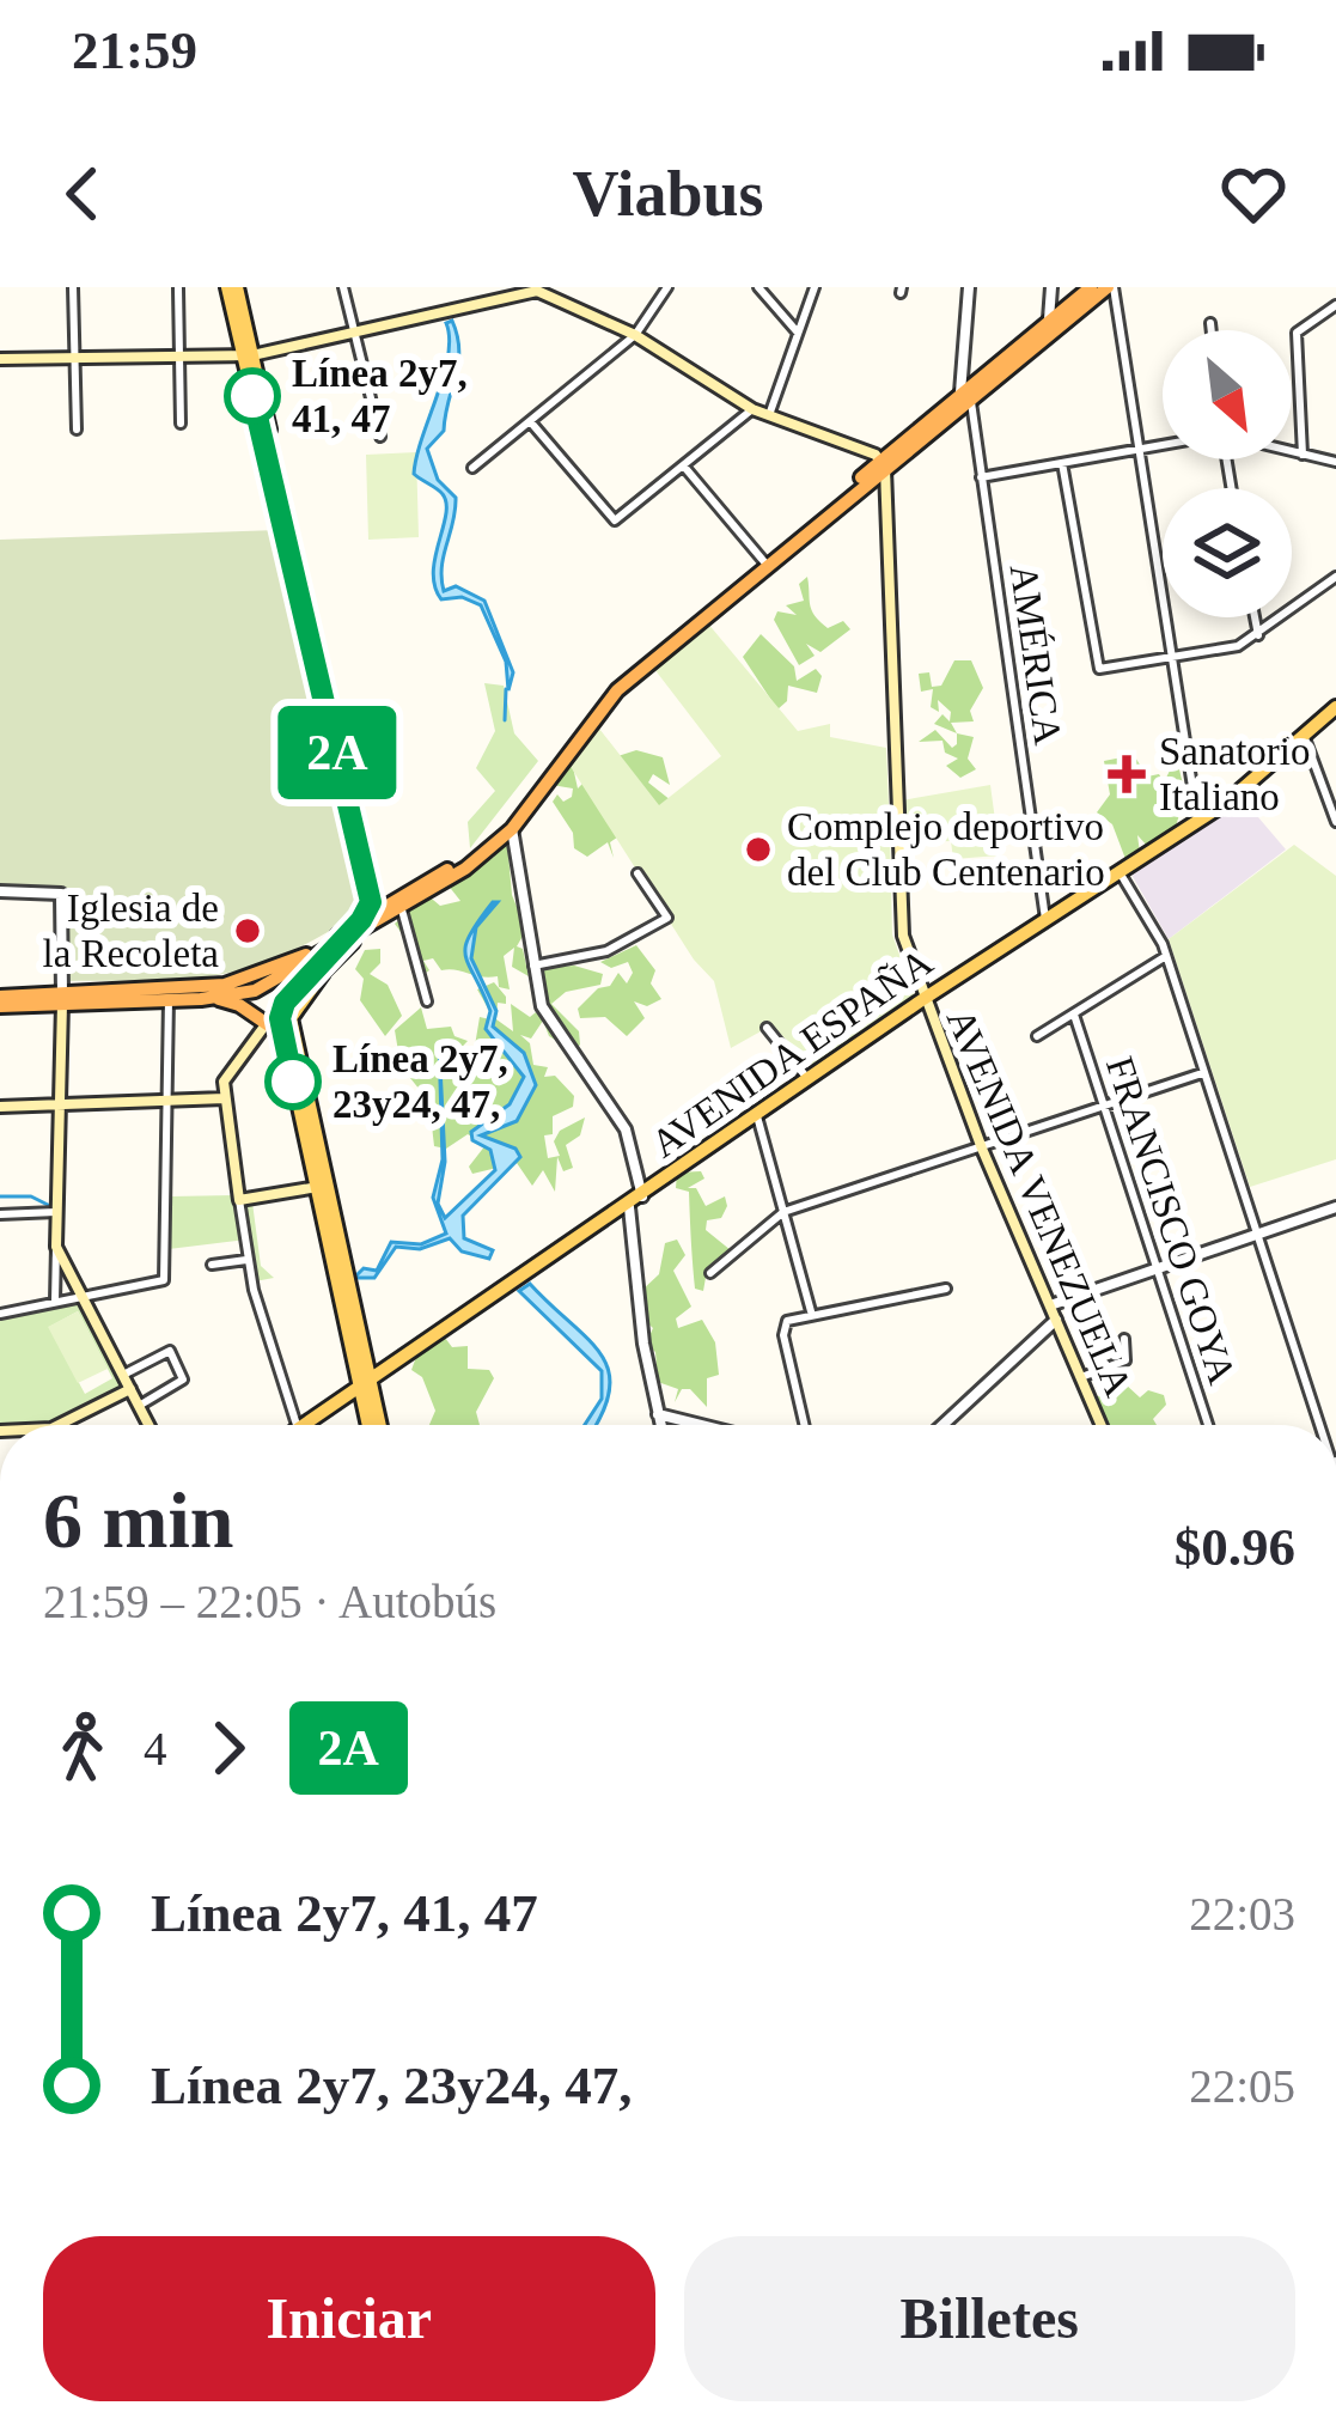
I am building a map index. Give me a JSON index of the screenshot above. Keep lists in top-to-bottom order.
{
  "streets": {
    "main road": ["AVENIDA ESPAÑA", "AVENIDA VENEZUELA"],
    "street": ["AMÉRICA", "FRANCISCO GOYA"]
  },
  "crossings": [
    ["AMÉRICA", "AVENIDA ESPAÑA"],
    ["AVENIDA ESPAÑA", "AVENIDA VENEZUELA"]
  ],
  "places": {
    "other": [
      "Línea 2y7, 41, 47",
      "Complejo deportivo del Club Centenario",
      "Iglesia de la Recoleta",
      "Línea 2y7, 23y24, 47,"
    ],
    "health": ["Sanatorio Italiano"]
  },
  "lines": ["bus line 2A"],
  "north": "bottom right",
  "page": {
    "status": "21:59",
    "header": "Viabus",
    "on_map": "2A",
    "heading": ["6 min", "21:59 – 22:05 · Autobús", "$0.96"],
    "legs": ["4", "2A"],
    "list": [
      {
        "name": "Línea 2y7, 41, 47",
        "value": "22:03"
      },
      {
        "name": "Línea 2y7, 23y24, 47,",
        "value": "22:05"
      }
    ],
    "buttons": ["Iniciar", "Billetes"]
  }
}
